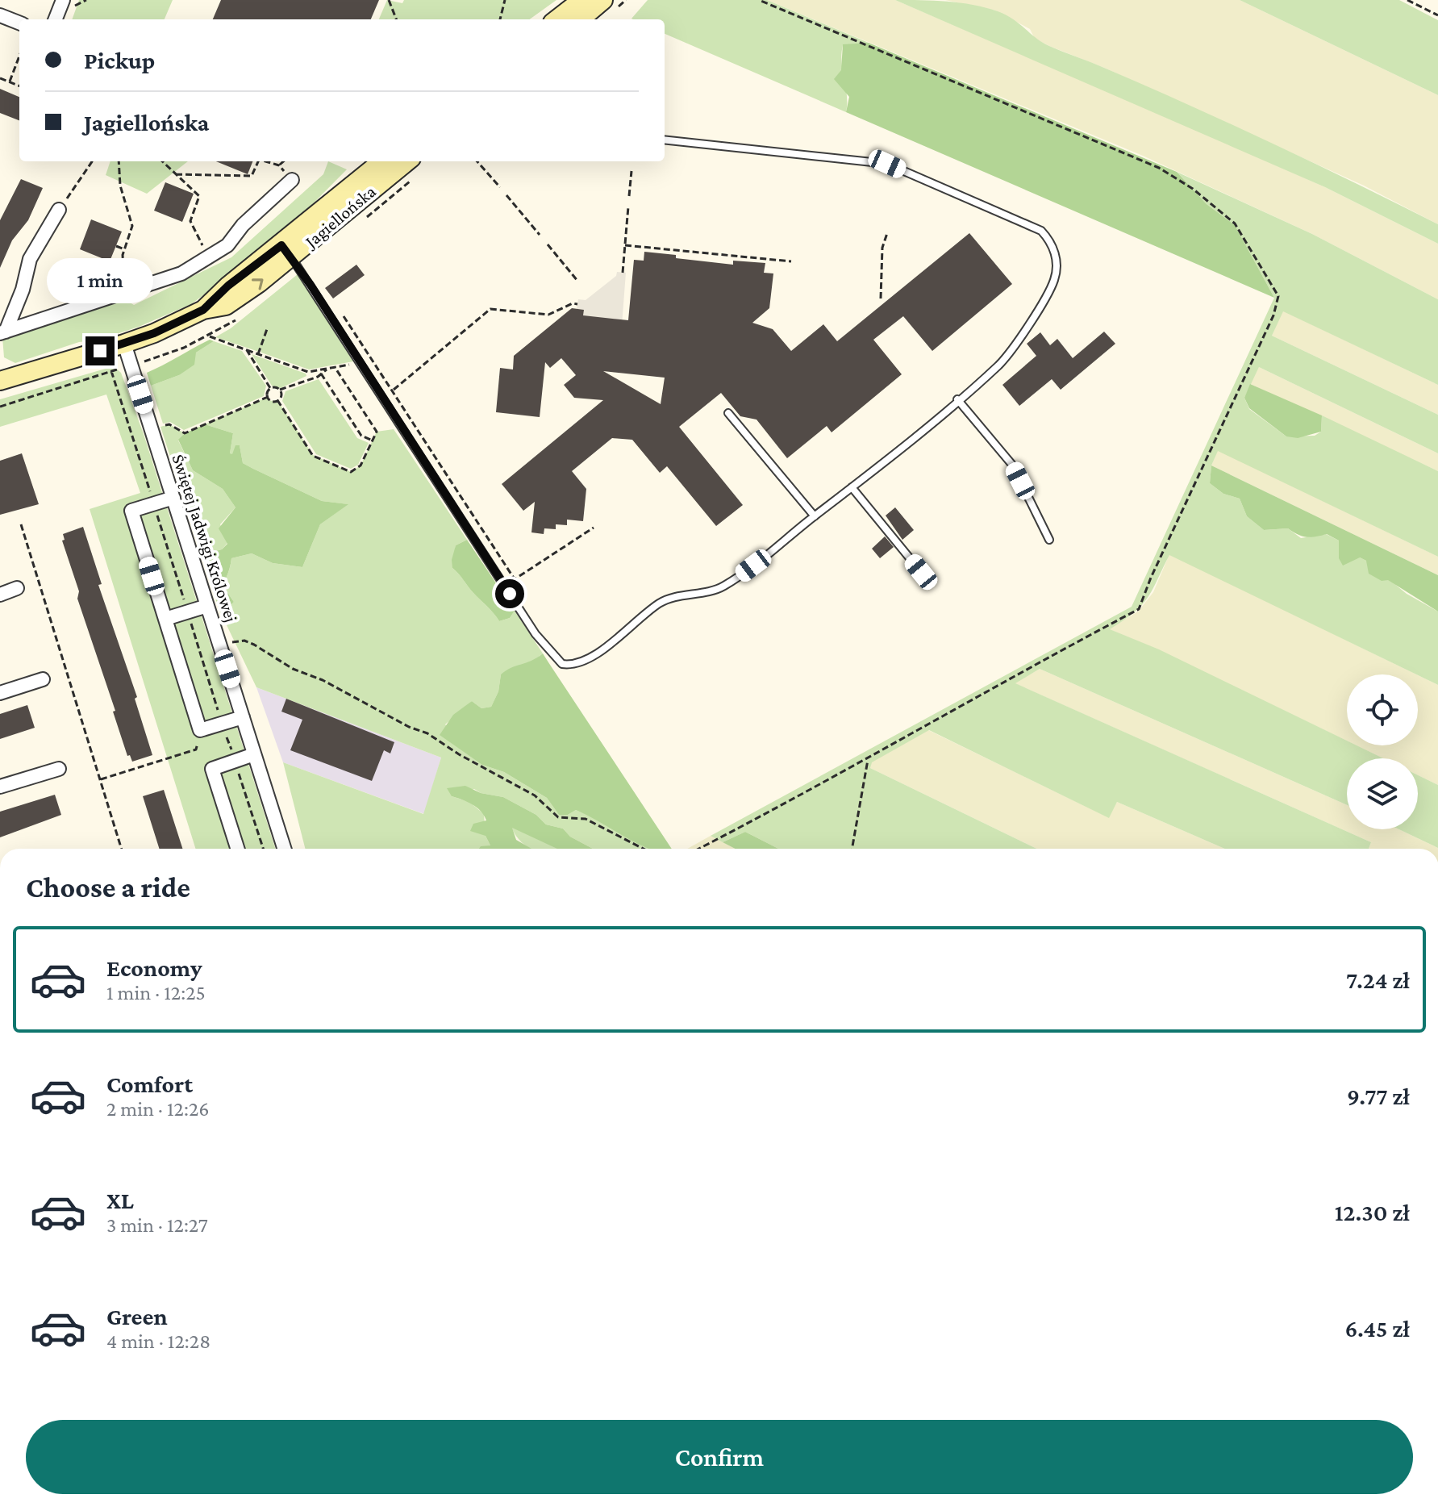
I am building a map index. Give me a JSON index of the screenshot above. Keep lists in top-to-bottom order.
{
  "streets": {
    "street": ["Jagiellońska", "Świętej Jadwigi Królowej"]
  },
  "crossings": [
    ["Jagiellońska", "Świętej Jadwigi Królowej"]
  ],
  "page": {
    "banner": ["Pickup", "Jagiellońska"],
    "bubble": "1 min",
    "heading": "Choose a ride",
    "list": [
      {
        "name": "Economy",
        "note": "1 min · 12:25",
        "value": "7.24 zł"
      },
      {
        "name": "Comfort",
        "note": "2 min · 12:26",
        "value": "9.77 zł"
      },
      {
        "name": "XL",
        "note": "3 min · 12:27",
        "value": "12.30 zł"
      },
      {
        "name": "Green",
        "note": "4 min · 12:28",
        "value": "6.45 zł"
      }
    ],
    "buttons": "Confirm"
  }
}
